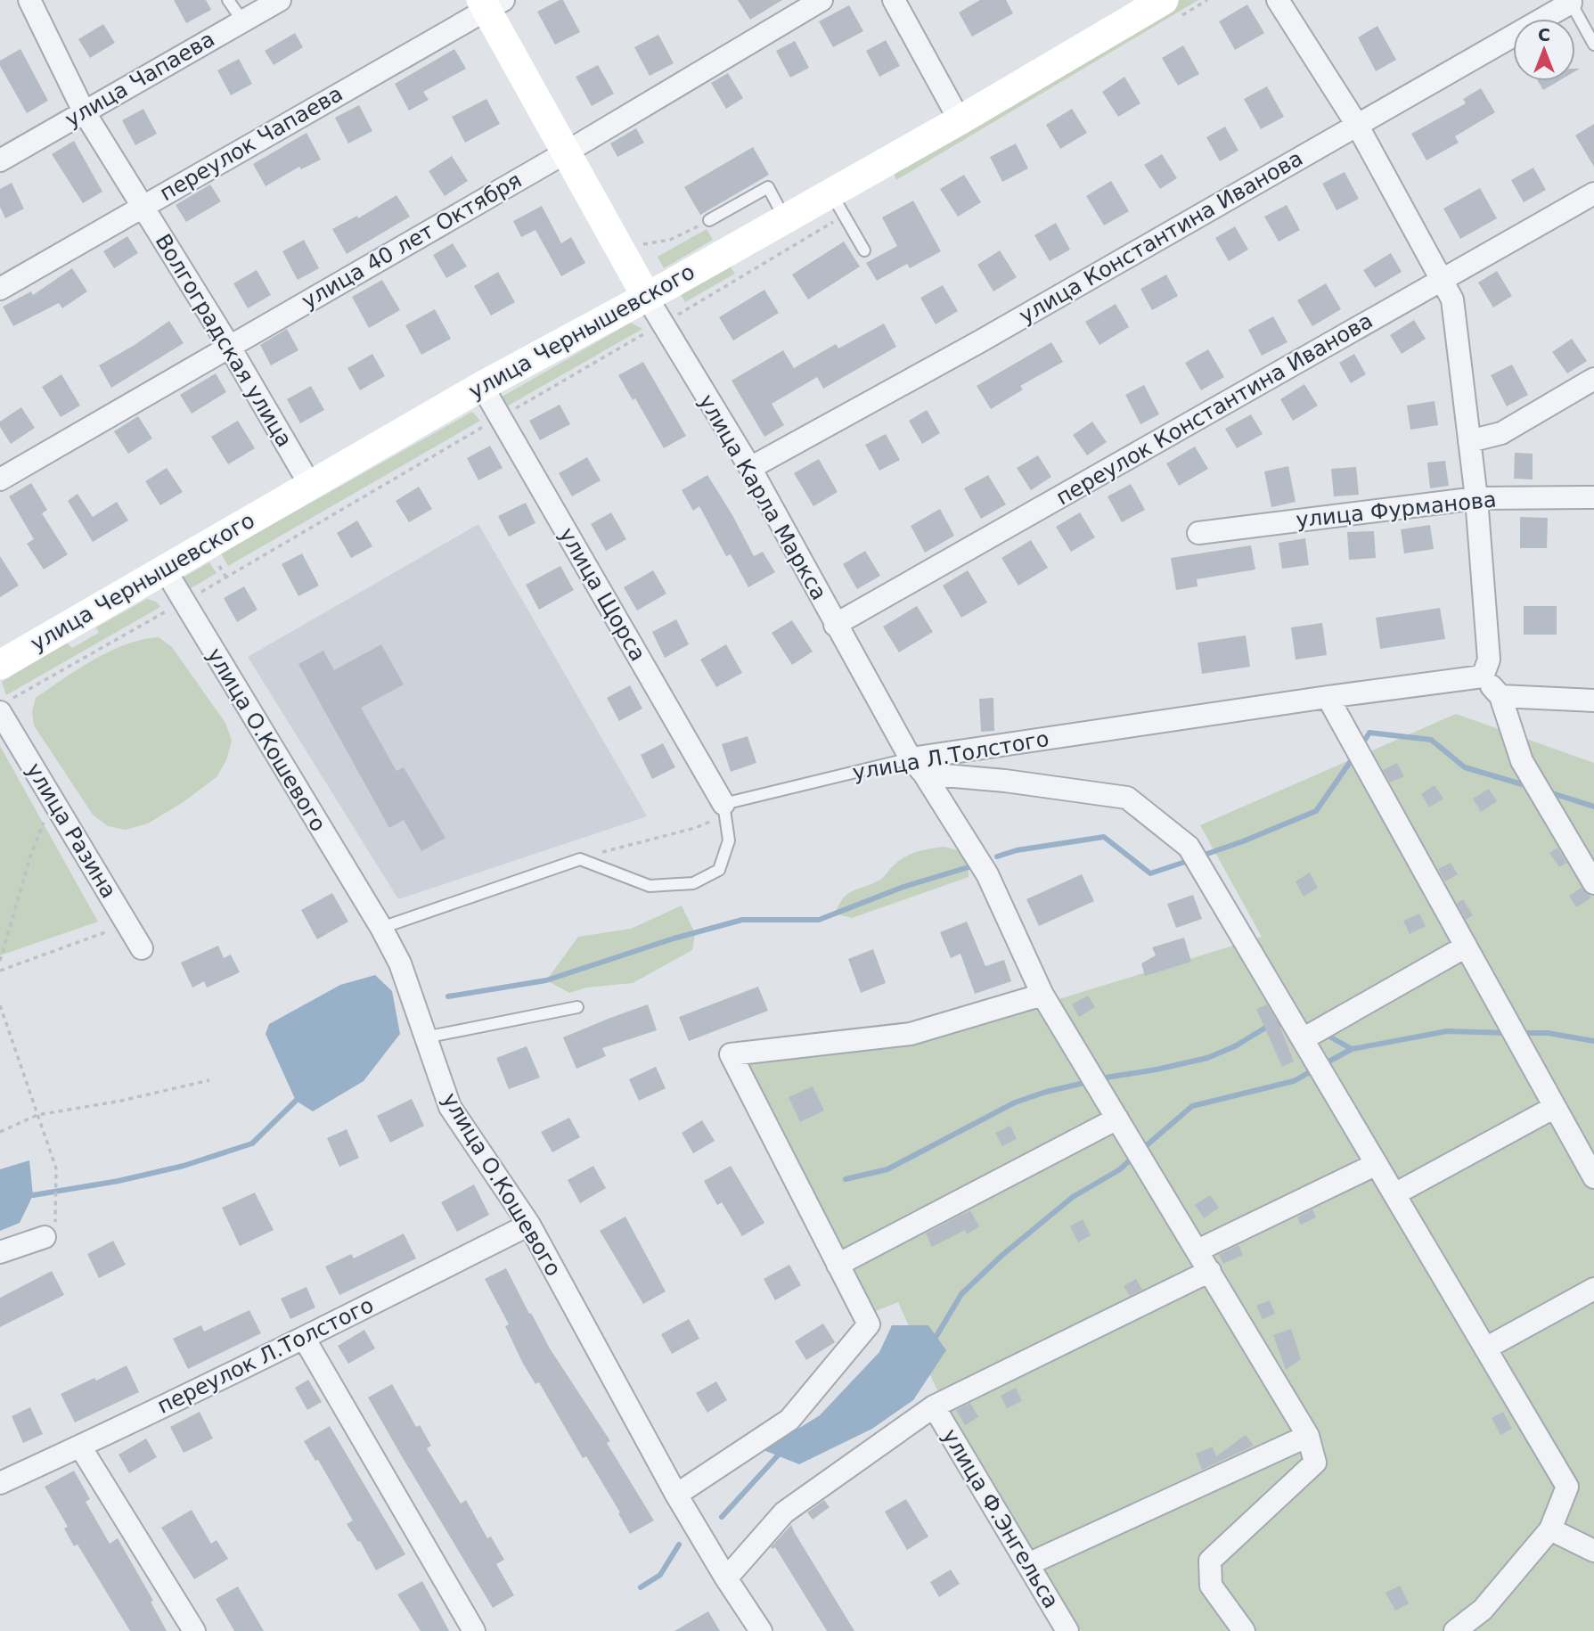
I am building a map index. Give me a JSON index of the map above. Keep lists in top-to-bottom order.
{
  "streets": {
    "street": [
      "улица Чапаева",
      "переулок Чапаева",
      "улица Константина Иванова",
      "улица 40 лет Октября",
      "улица Чернышевского",
      "Волгоградская улица",
      "переулок Константина Иванова",
      "улица Карла Маркса",
      "улица Фурманова",
      "улица Щорса",
      "улица О.Кошевого",
      "улица Л.Толстого",
      "улица Разина",
      "переулок Л.Толстого",
      "улица Ф.Энгельса"
    ]
  },
  "crossings": [
    ["улица Чапаева", "Волгоградская улица"],
    ["переулок Чапаева", "Волгоградская улица"],
    ["переулок Чапаева", "улица Карла Маркса"],
    ["улица Константина Иванова", "улица Карла Маркса"],
    ["улица 40 лет Октября", "Волгоградская улица"],
    ["улица 40 лет Октября", "улица Карла Маркса"],
    ["улица Чернышевского", "Волгоградская улица"],
    ["улица Чернышевского", "улица Карла Маркса"],
    ["улица Чернышевского", "улица Щорса"],
    ["улица Чернышевского", "улица О.Кошевого"],
    ["переулок Константина Иванова", "улица Карла Маркса"],
    ["улица Карла Маркса", "улица Л.Толстого"],
    ["улица Щорса", "улица Л.Толстого"],
    ["улица О.Кошевого", "переулок Л.Толстого"]
  ],
  "north": "top"
}
